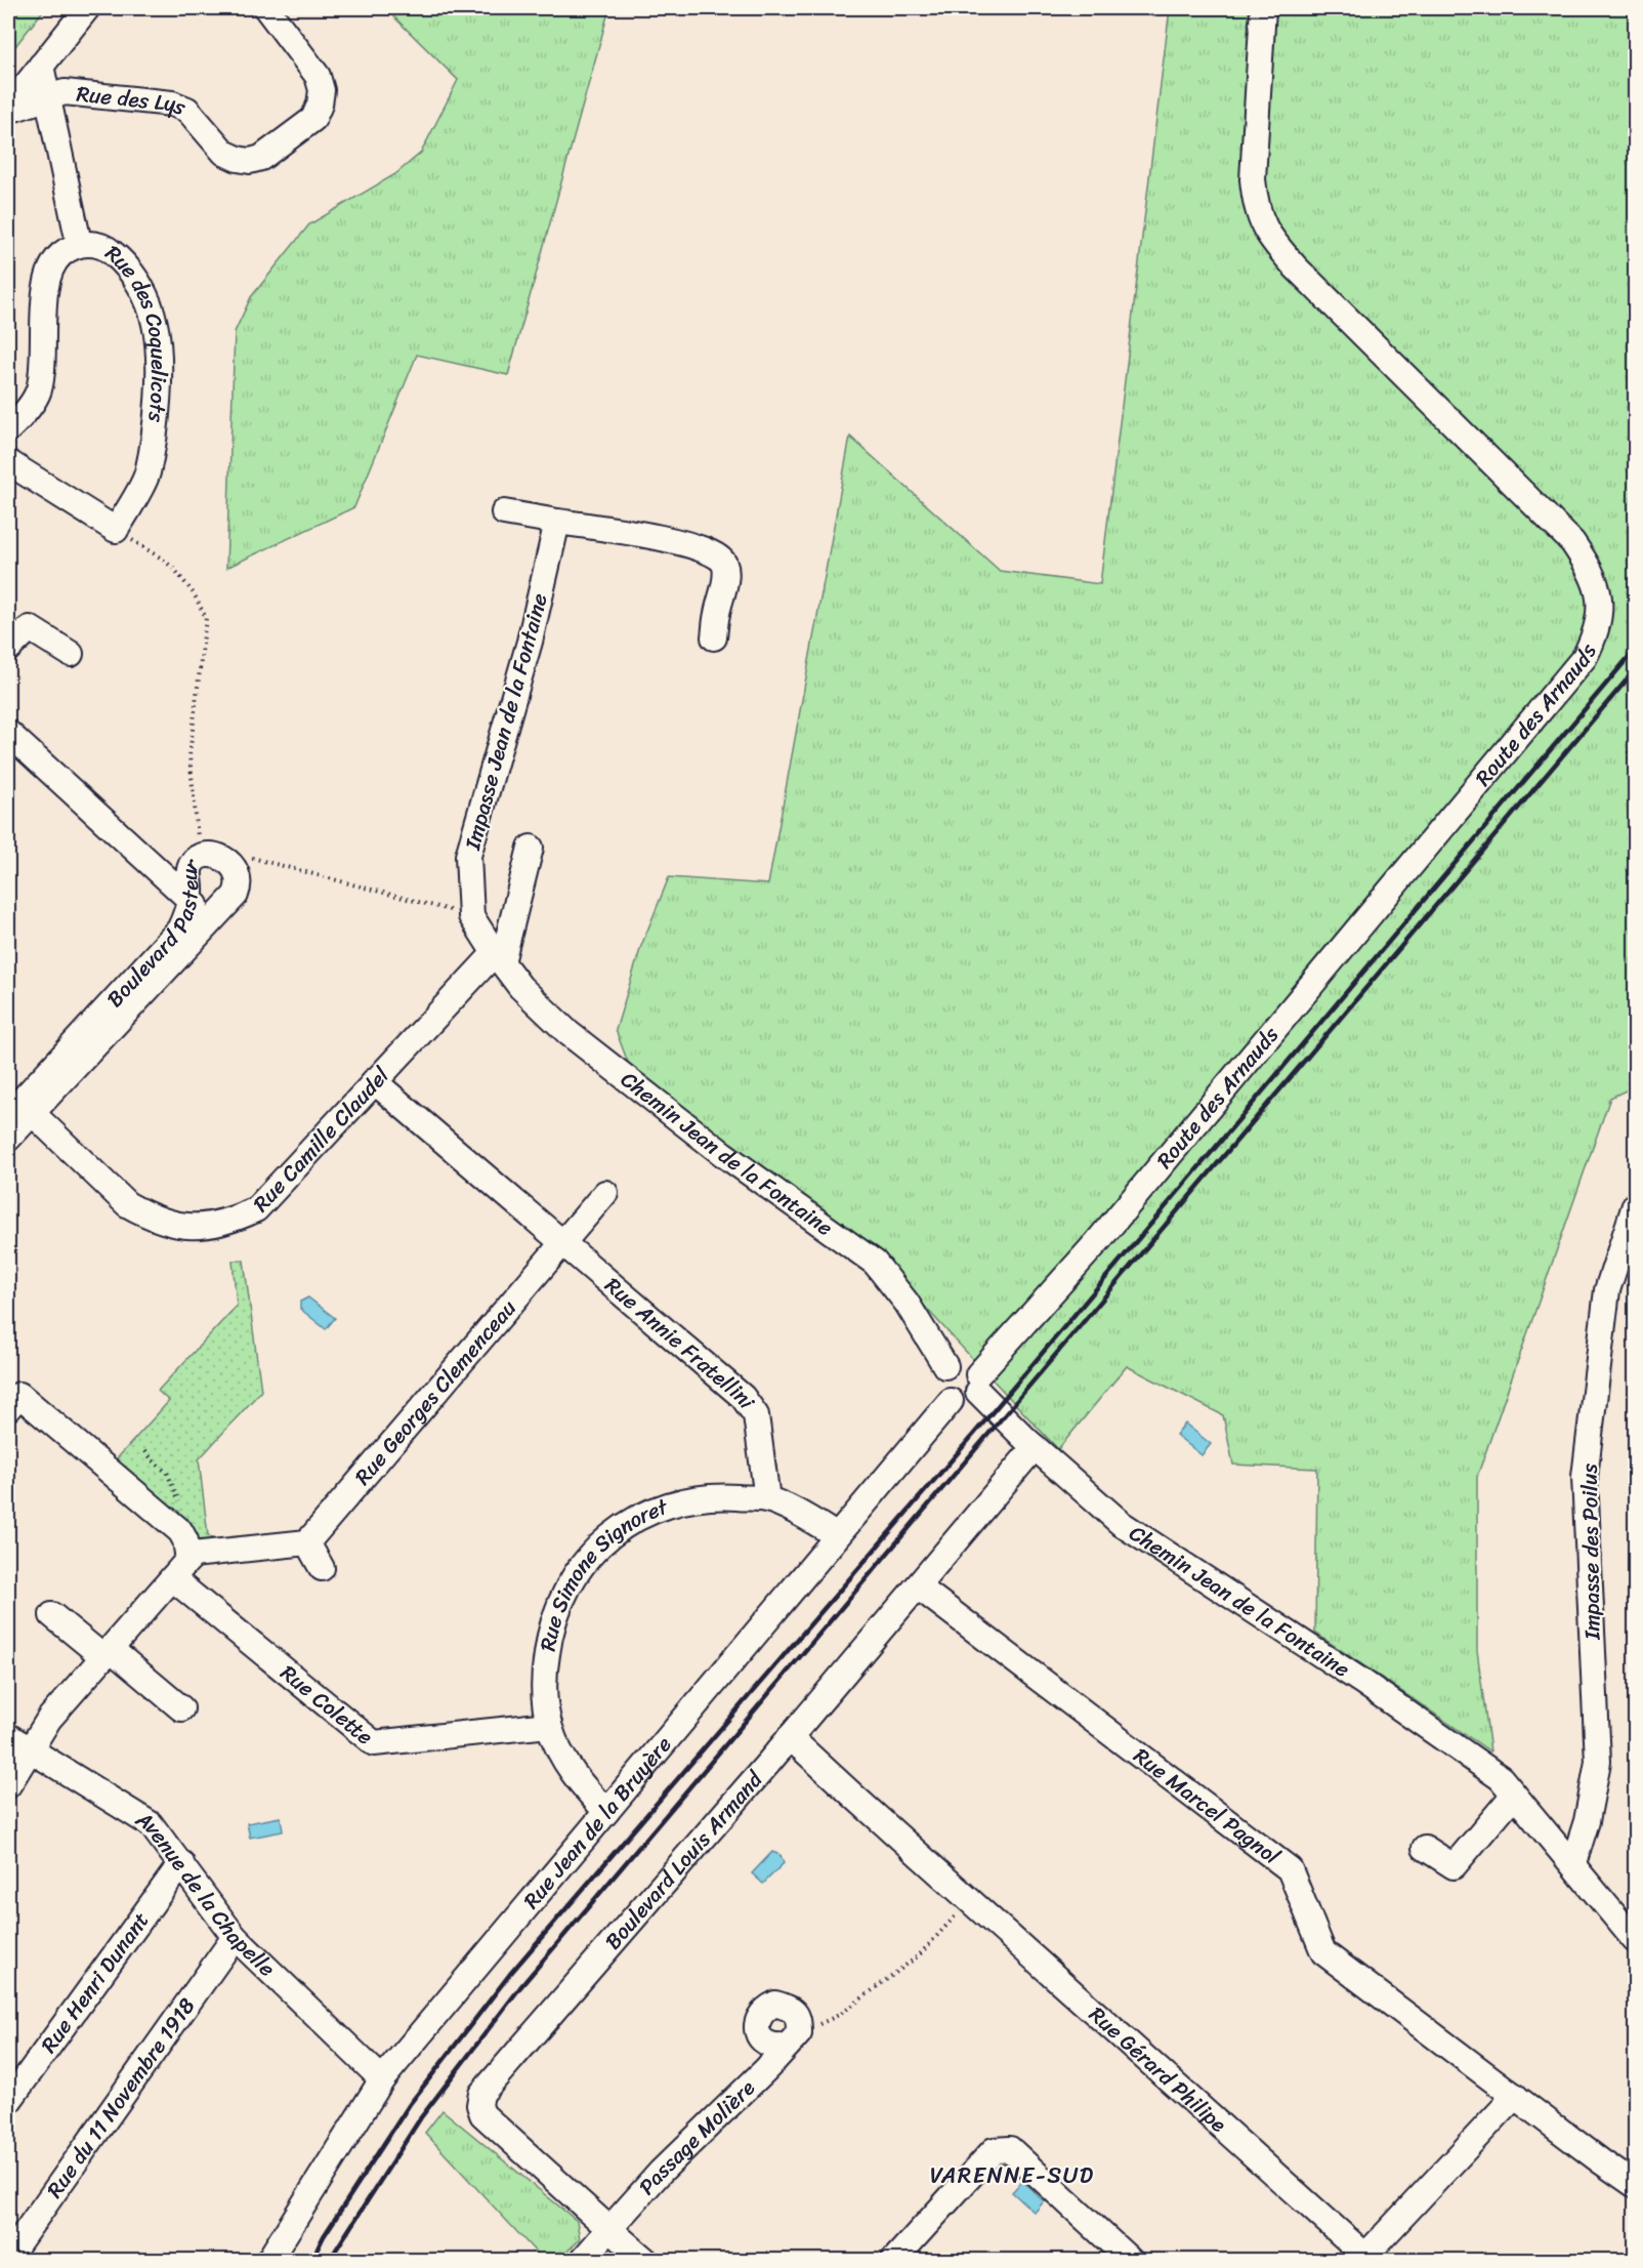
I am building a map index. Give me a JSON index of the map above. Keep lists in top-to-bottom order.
{
  "streets": {
    "street": [
      "Rue des Lys",
      "Rue des Coquelicots",
      "Route des Arnauds",
      "Impasse Jean de la Fontaine",
      "Boulevard Pasteur",
      "Rue Camille Claudel",
      "Chemin Jean de la Fontaine",
      "Rue Annie Fratellini",
      "Rue Georges Clemenceau",
      "Impasse des Poilus",
      "Rue Simone Signoret",
      "Rue Colette",
      "Rue Marcel Pagnol",
      "Rue Jean de la Bruyère",
      "Boulevard Louis Armand",
      "Avenue de la Chapelle",
      "Rue Henri Dunant",
      "Rue Gérard Philipe",
      "Rue du 11 Novembre 1918",
      "Passage Molière"
    ]
  },
  "crossings": [
    ["Route des Arnauds", "Chemin Jean de la Fontaine"],
    ["Route des Arnauds", "Rue Jean de la Bruyère"],
    ["Impasse Jean de la Fontaine", "Rue Camille Claudel"],
    ["Impasse Jean de la Fontaine", "Chemin Jean de la Fontaine"],
    ["Boulevard Pasteur", "Rue Camille Claudel"],
    ["Rue Camille Claudel", "Chemin Jean de la Fontaine"],
    ["Chemin Jean de la Fontaine", "Impasse des Poilus"],
    ["Chemin Jean de la Fontaine", "Rue Jean de la Bruyère"],
    ["Chemin Jean de la Fontaine", "Boulevard Louis Armand"],
    ["Rue Annie Fratellini", "Rue Georges Clemenceau"],
    ["Rue Annie Fratellini", "Rue Simone Signoret"],
    ["Rue Simone Signoret", "Rue Colette"],
    ["Rue Simone Signoret", "Rue Jean de la Bruyère"],
    ["Rue Marcel Pagnol", "Boulevard Louis Armand"],
    ["Rue Marcel Pagnol", "Rue Gérard Philipe"],
    ["Rue Jean de la Bruyère", "Avenue de la Chapelle"],
    ["Boulevard Louis Armand", "Rue Gérard Philipe"],
    ["Boulevard Louis Armand", "Passage Molière"],
    ["Avenue de la Chapelle", "Rue Henri Dunant"],
    ["Avenue de la Chapelle", "Rue du 11 Novembre 1918"]
  ],
  "districts": ["VARENNE-SUD"]
}
